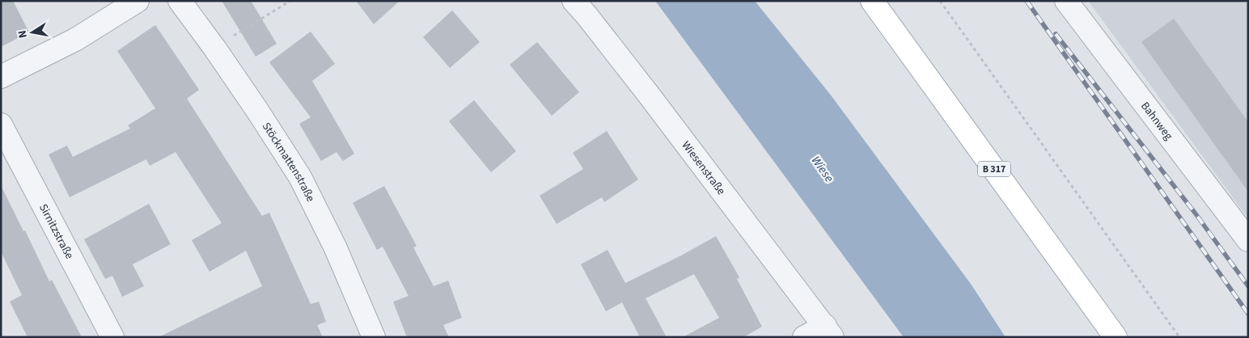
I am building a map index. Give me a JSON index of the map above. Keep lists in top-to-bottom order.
{
  "streets": {
    "main road": ["B 317"],
    "street": [
      "Bahnweg",
      "Stöckmattenstraße",
      "Wiesenstraße",
      "Sirnitzstraße"
    ]
  },
  "water": ["Wiese"],
  "north": "left"
}
